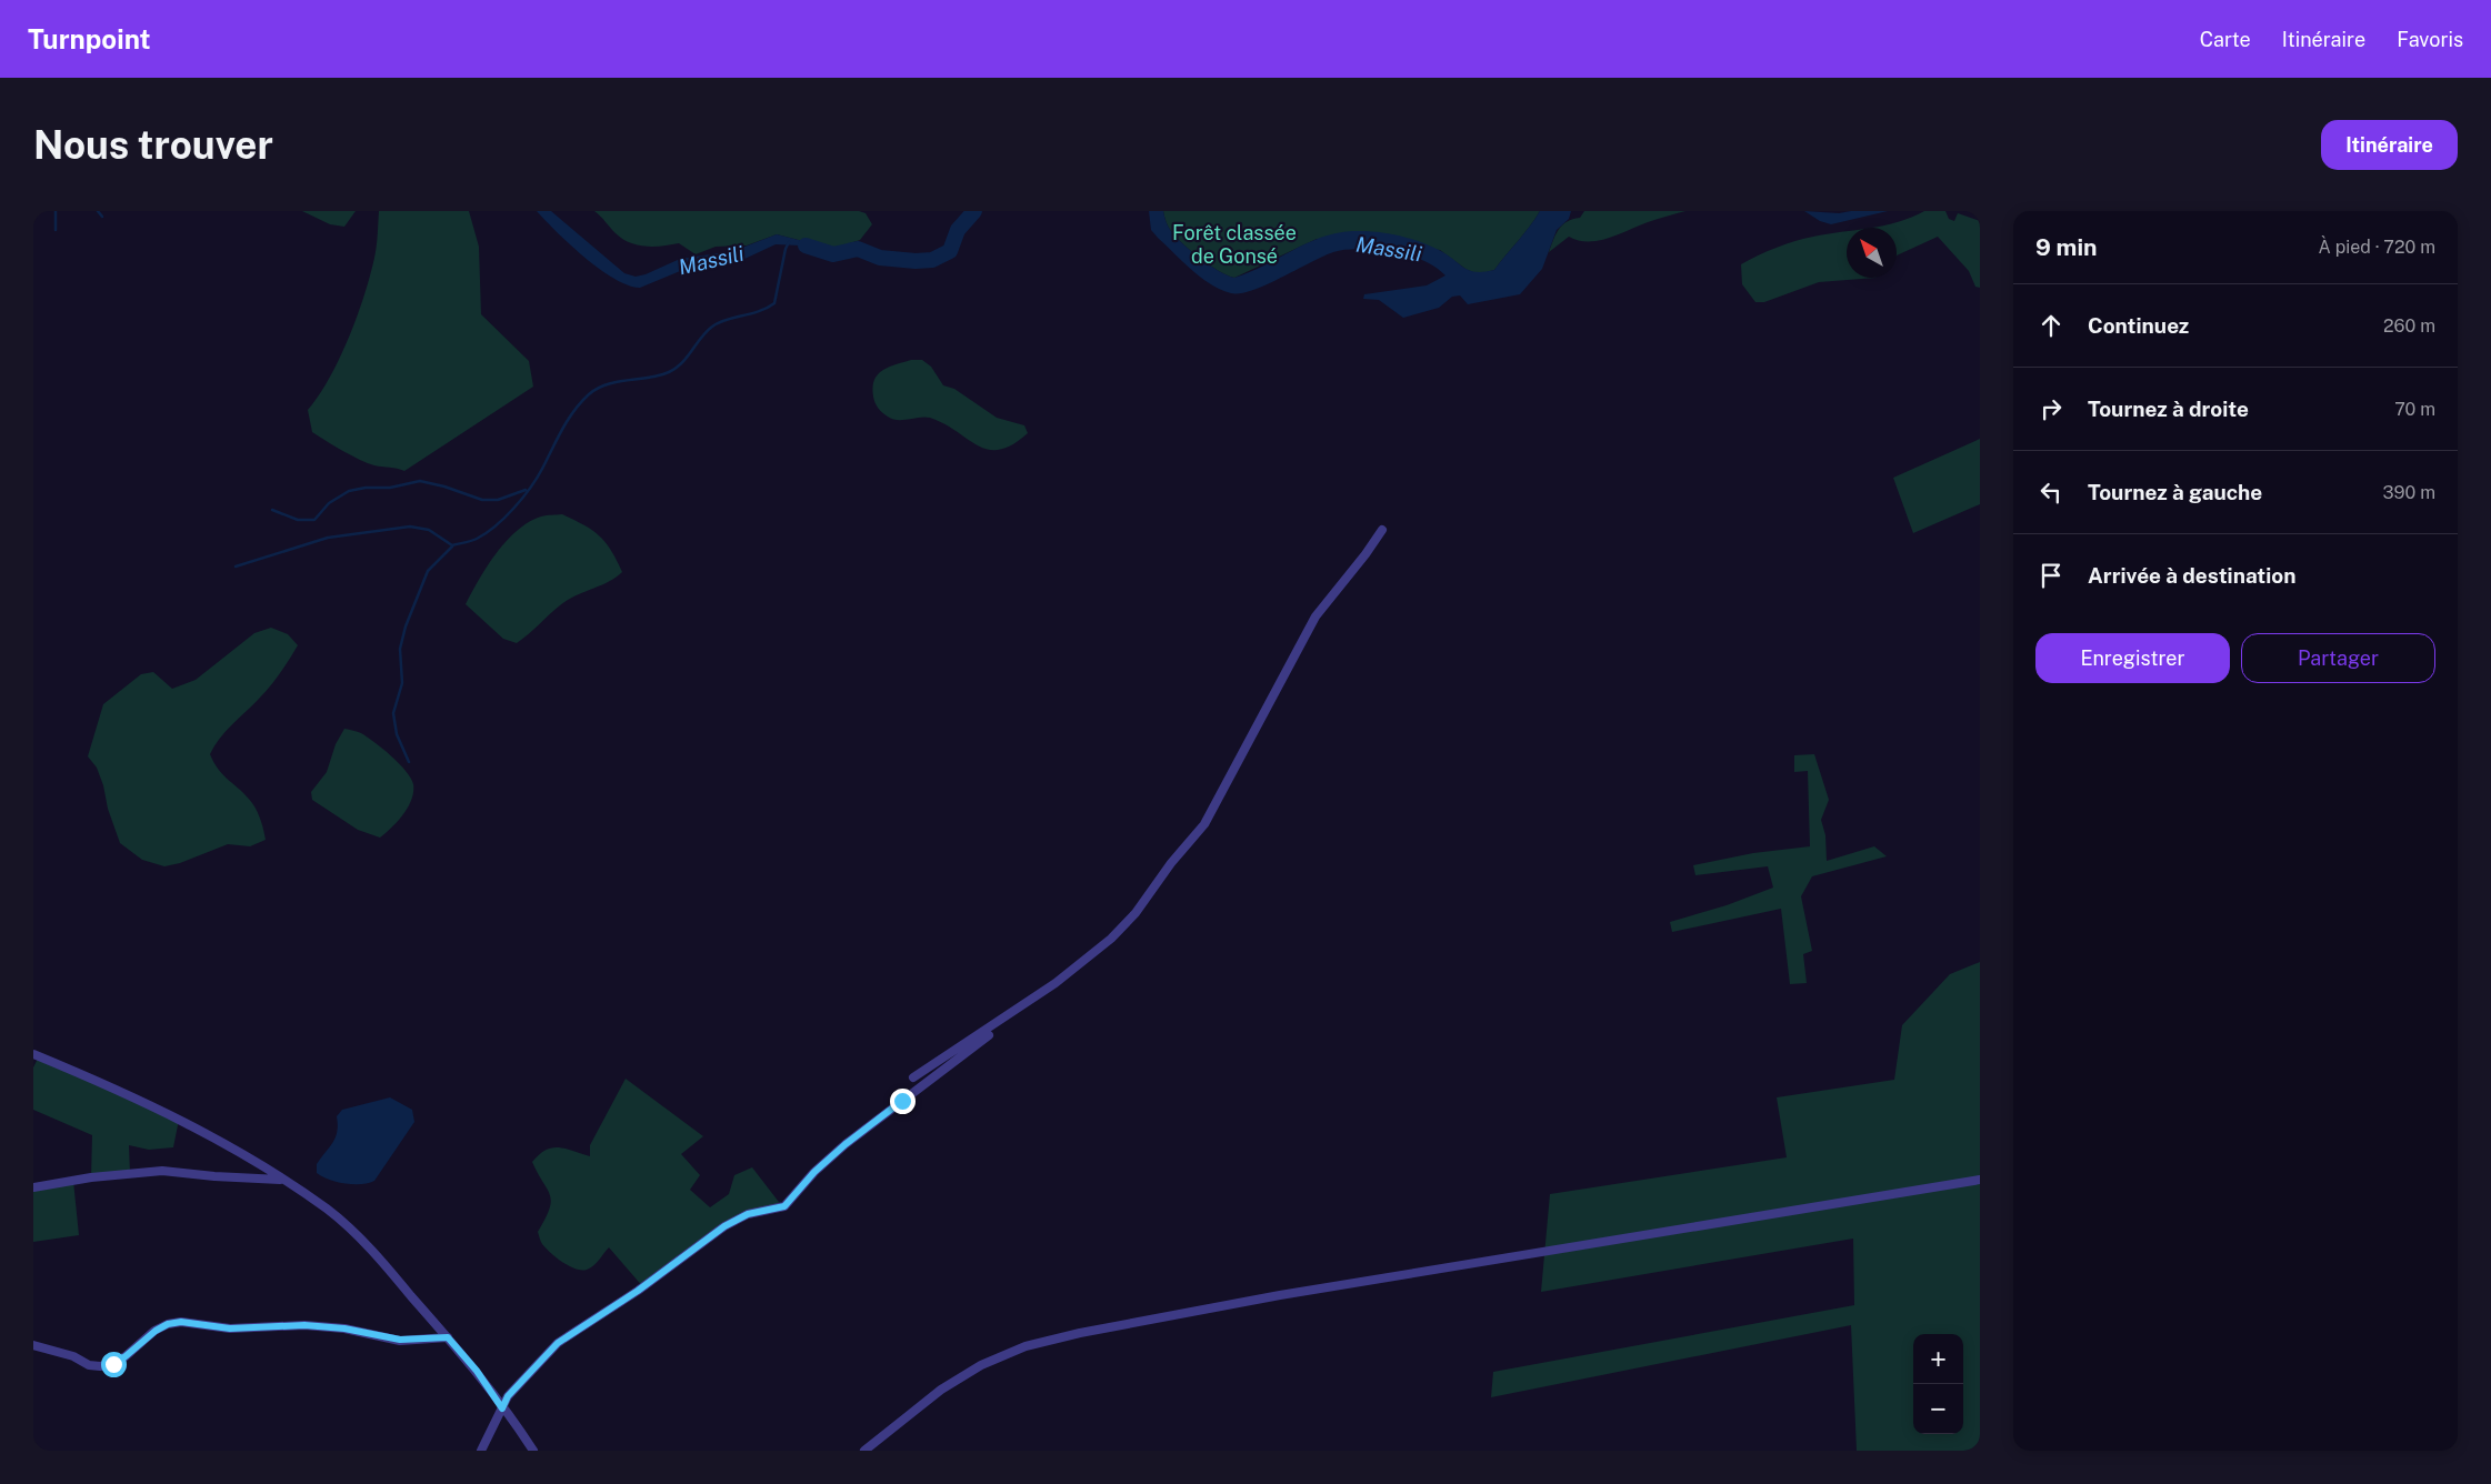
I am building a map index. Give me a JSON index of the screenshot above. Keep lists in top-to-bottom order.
{
  "water": ["Massili"],
  "parks": ["Forêt classée de Gonsé"],
  "north": "top left",
  "page": {
    "header": "Turnpoint",
    "nav": ["Carte", "Itinéraire", "Favoris"],
    "buttons": [
      "Itinéraire",
      ["Enregistrer", "Partager"]
    ],
    "title": "Nous trouver",
    "heading": ["9 min", "À pied · 720 m"],
    "list": [
      ["Continuez", "260 m"],
      ["Tournez à droite", "70 m"],
      ["Tournez à gauche", "390 m"],
      "Arrivée à destination"
    ],
    "map_buttons": ["+", "−"]
  }
}
